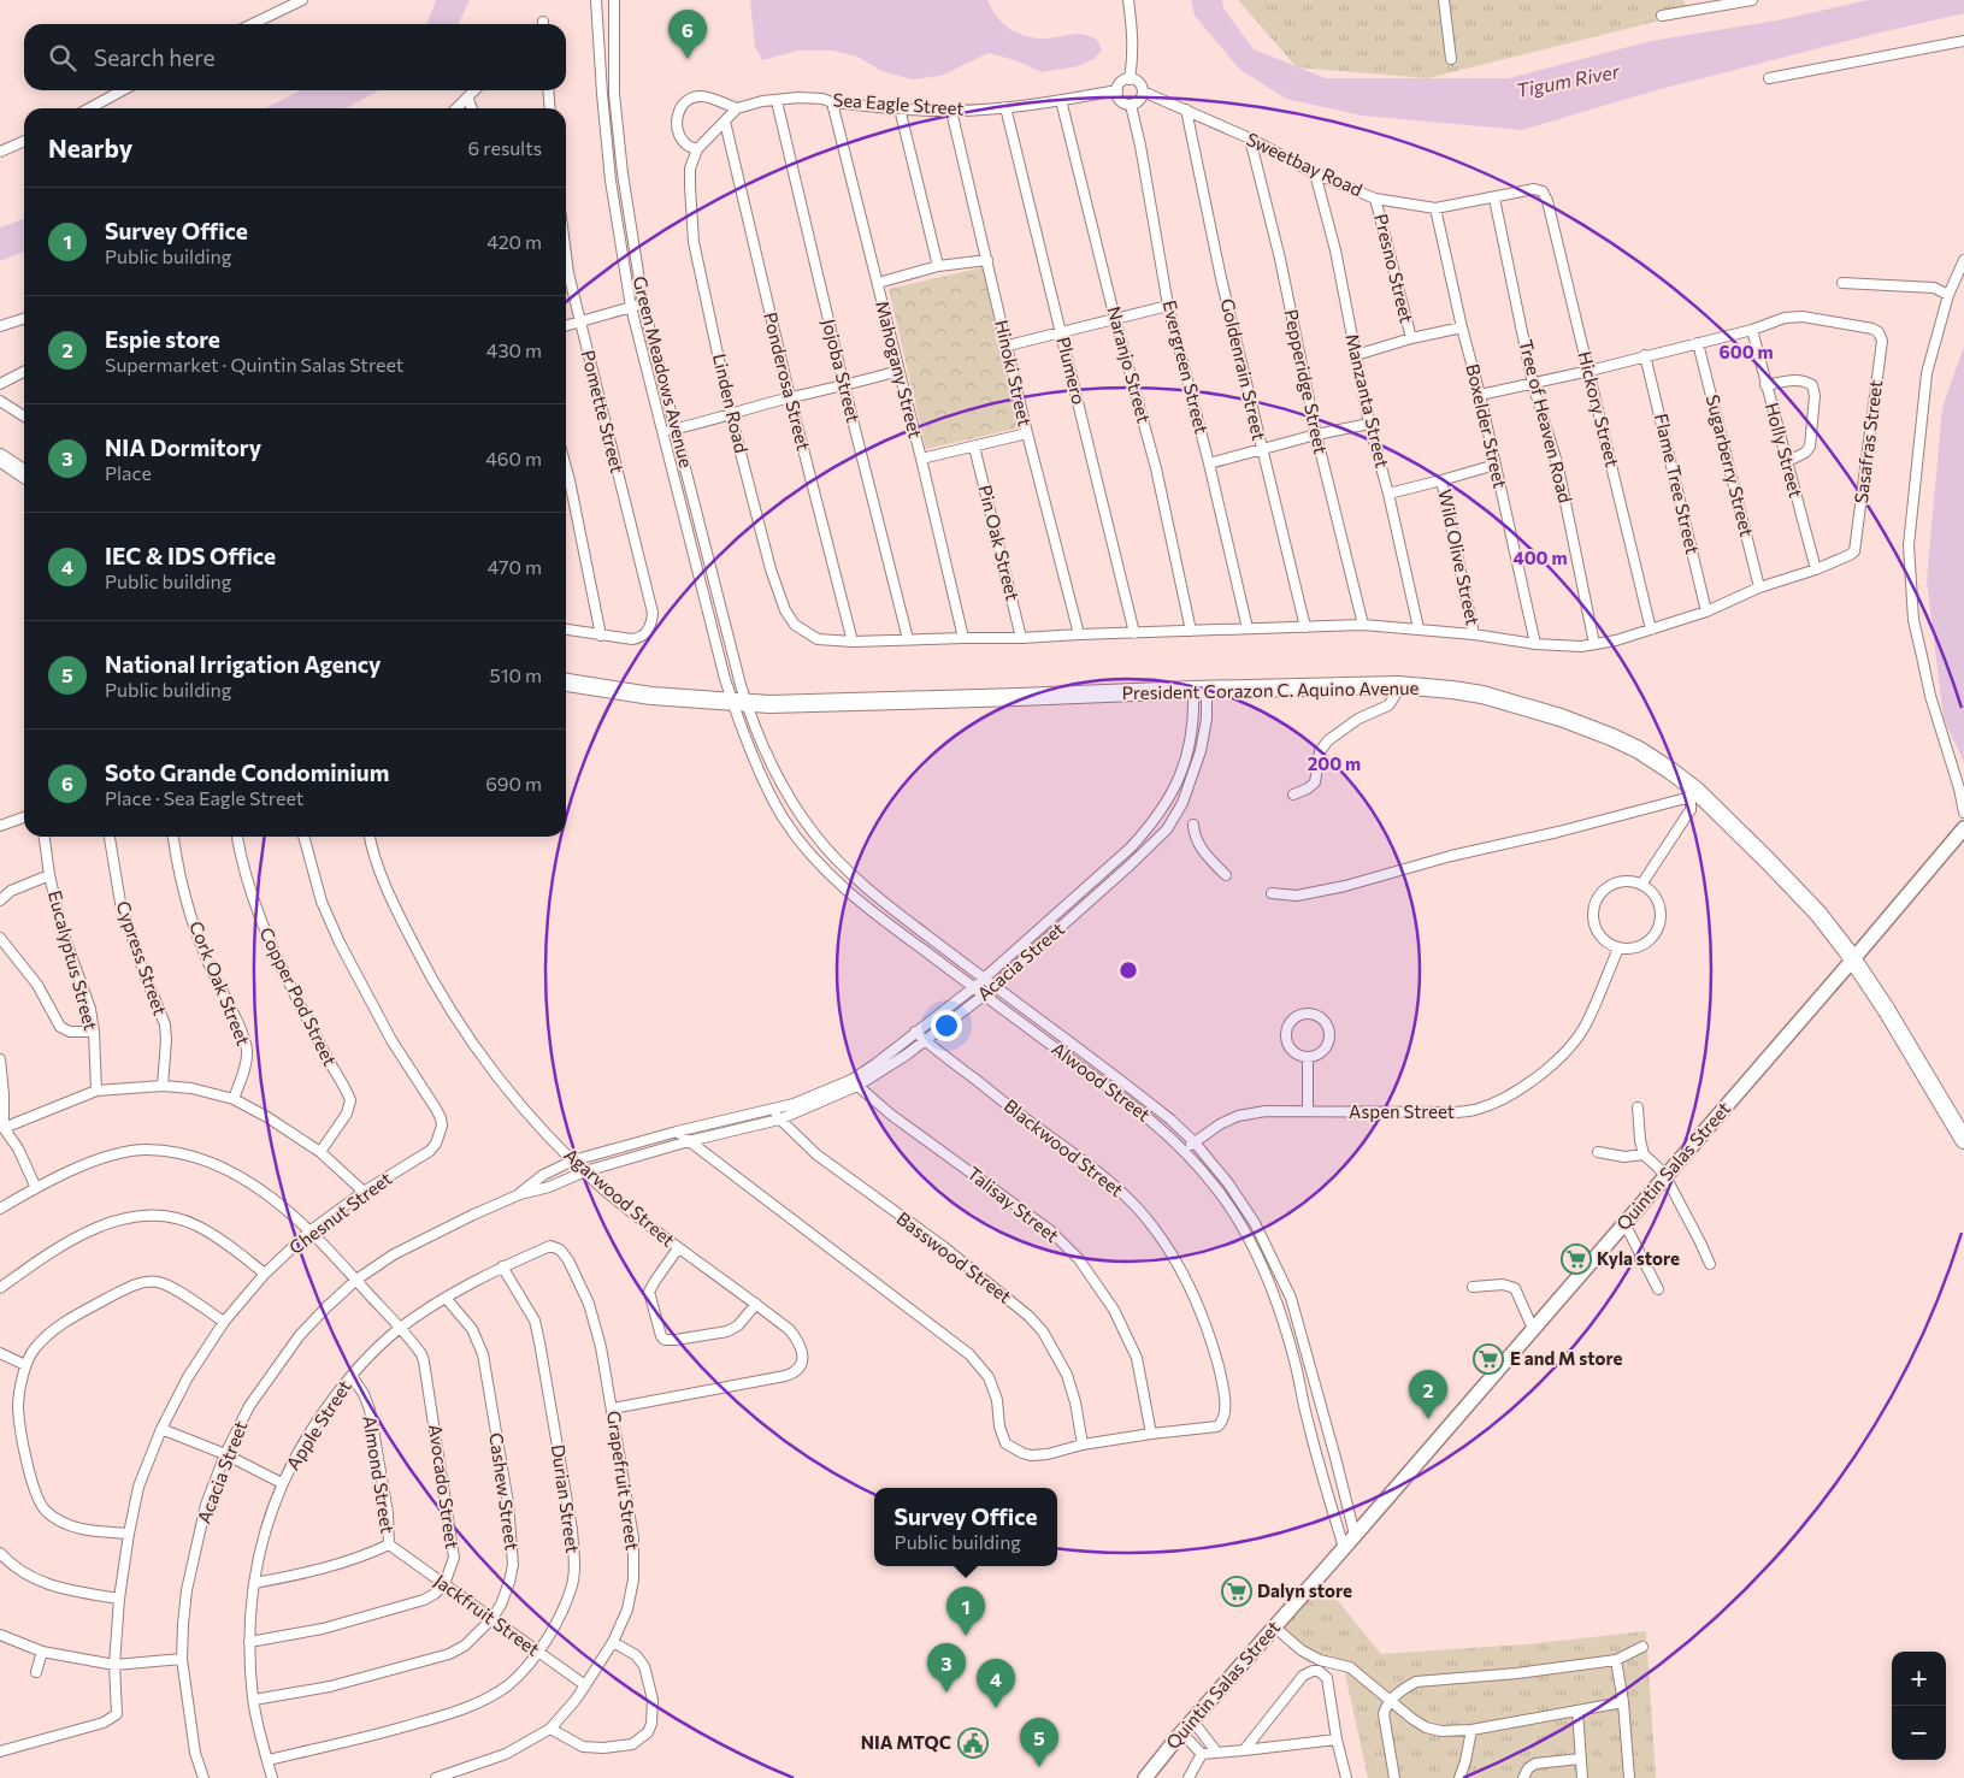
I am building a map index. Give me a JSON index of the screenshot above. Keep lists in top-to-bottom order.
{
  "streets": {
    "highway": ["President Corazon C. Aquino Avenue"],
    "main road": ["Quintin Salas Street"],
    "street": [
      "Sea Eagle Street",
      "Sweetbay Road",
      "Presno Street",
      "Naranjo Street",
      "Evergreen Street",
      "Mahogany Street",
      "Goldenrain Street",
      "Jojoba Street",
      "Plumero",
      "Green Meadows Avenue",
      "Hinoki Street",
      "Ponderosa Street",
      "Pepperidge Street",
      "Manzanta Street",
      "Linden Road",
      "Hickory Street",
      "Pomette Street",
      "Tree of Heaven Road",
      "Boxelder Street",
      "Sasafras Street",
      "Holly Street",
      "Sugarberry Street",
      "Flame Tree Street",
      "Pin Oak Street",
      "Wild Olive Street",
      "Cypress Street",
      "Eucalyptus Street",
      "Acacia Street",
      "Cork Oak Street",
      "Copper Pod Street",
      "Alwood Street",
      "Aspen Street",
      "Blackwood Street",
      "Agarwood Street",
      "Talisay Street",
      "Chesnut Street",
      "Basswood Street",
      "Apple Street",
      "Almond Street",
      "Grapefruit Street",
      "Avocado Street",
      "Cashew Street",
      "Durian Street",
      "Jackfruit Street"
    ]
  },
  "crossings": [
    ["Sea Eagle Street", "Sweetbay Road"],
    ["Sea Eagle Street", "Naranjo Street"],
    ["Sea Eagle Street", "Evergreen Street"],
    ["Sea Eagle Street", "Mahogany Street"],
    ["Sea Eagle Street", "Jojoba Street"],
    ["Sea Eagle Street", "Plumero"],
    ["Sea Eagle Street", "Hinoki Street"],
    ["Sweetbay Road", "Presno Street"],
    ["Sweetbay Road", "Evergreen Street"],
    ["Sweetbay Road", "Goldenrain Street"],
    ["Sweetbay Road", "Pepperidge Street"],
    ["Sweetbay Road", "Manzanta Street"],
    ["Sweetbay Road", "Hickory Street"],
    ["Sweetbay Road", "Tree of Heaven Road"],
    ["Sweetbay Road", "Boxelder Street"],
    ["Green Meadows Avenue", "President Corazon C. Aquino Avenue"],
    ["Green Meadows Avenue", "Alwood Street"],
    ["Ponderosa Street", "Linden Road"],
    ["Sasafras Street", "Holly Street"],
    ["President Corazon C. Aquino Avenue", "Acacia Street"],
    ["President Corazon C. Aquino Avenue", "Alwood Street"],
    ["President Corazon C. Aquino Avenue", "Quintin Salas Street"],
    ["Acacia Street", "Alwood Street"],
    ["Acacia Street", "Blackwood Street"],
    ["Acacia Street", "Agarwood Street"],
    ["Acacia Street", "Talisay Street"],
    ["Acacia Street", "Basswood Street"],
    ["Acacia Street", "Avocado Street"],
    ["Alwood Street", "Aspen Street"],
    ["Alwood Street", "Quintin Salas Street"],
    ["Blackwood Street", "Talisay Street"],
    ["Agarwood Street", "Grapefruit Street"],
    ["Chesnut Street", "Avocado Street"],
    ["Apple Street", "Almond Street"],
    ["Apple Street", "Grapefruit Street"],
    ["Apple Street", "Avocado Street"],
    ["Apple Street", "Cashew Street"],
    ["Apple Street", "Durian Street"],
    ["Almond Street", "Jackfruit Street"],
    ["Grapefruit Street", "Jackfruit Street"],
    ["Avocado Street", "Jackfruit Street"],
    ["Cashew Street", "Jackfruit Street"],
    ["Durian Street", "Jackfruit Street"]
  ],
  "water": ["Tigum River"],
  "places": {
    "supermarket": ["Kyla store", "E and M store", "Dalyn store"],
    "public building": ["NIA MTQC"]
  },
  "page": {
    "pins": [
      "6",
      "2",
      "1",
      "3",
      "4",
      "5"
    ],
    "search": "Search here",
    "heading": ["Nearby", "6 results"],
    "list": [
      {
        "mark": "1",
        "name": "Survey Office",
        "note": "Public building",
        "value": "420 m"
      },
      {
        "mark": "2",
        "name": "Espie store",
        "note": "Supermarket · Quintin Salas Street",
        "value": "430 m"
      },
      {
        "mark": "3",
        "name": "NIA Dormitory",
        "note": "Place",
        "value": "460 m"
      },
      {
        "mark": "4",
        "name": "IEC & IDS Office",
        "note": "Public building",
        "value": "470 m"
      },
      {
        "mark": "5",
        "name": "National Irrigation Agency",
        "note": "Public building",
        "value": "510 m"
      },
      {
        "mark": "6",
        "name": "Soto Grande Condominium",
        "note": "Place · Sea Eagle Street",
        "value": "690 m"
      }
    ],
    "popup": ["Survey Office", "Public building"],
    "map_buttons": ["+", "−"]
  },
  "rings": ["600 m", "400 m", "200 m"]
}
